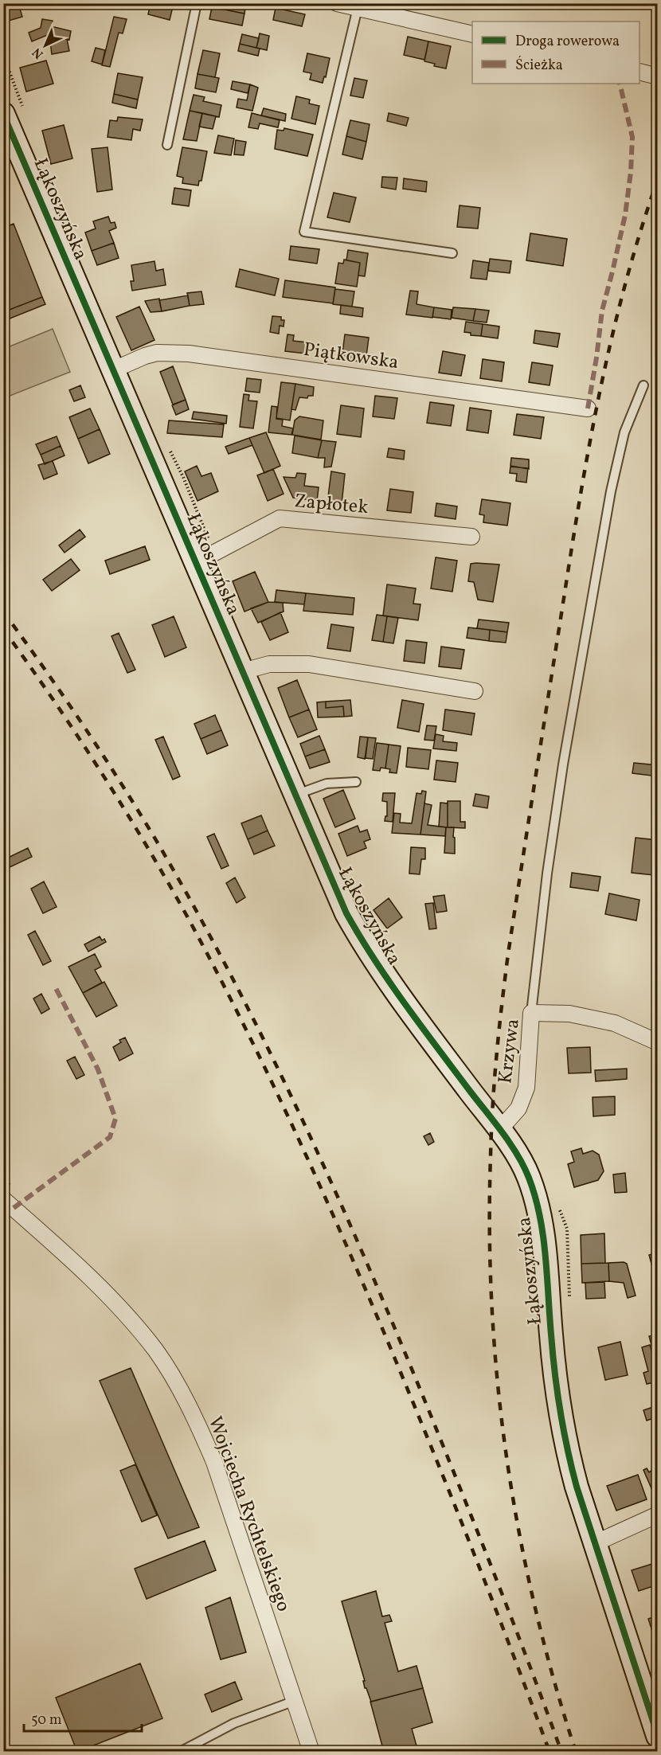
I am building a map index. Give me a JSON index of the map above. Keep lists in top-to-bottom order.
{
  "streets": {
    "street": [
      "Łąkoszyńska",
      "Piątkowska",
      "Zapłotek",
      "Krzywa",
      "Wojciecha Rychtelskiego"
    ]
  },
  "crossings": [
    ["Łąkoszyńska", "Piątkowska"],
    ["Łąkoszyńska", "Zapłotek"],
    ["Łąkoszyńska", "Krzywa"]
  ],
  "legend": ["Droga rowerowa", "Ścieżka"],
  "scale_bar": "50 m",
  "north": "bottom left"
}
